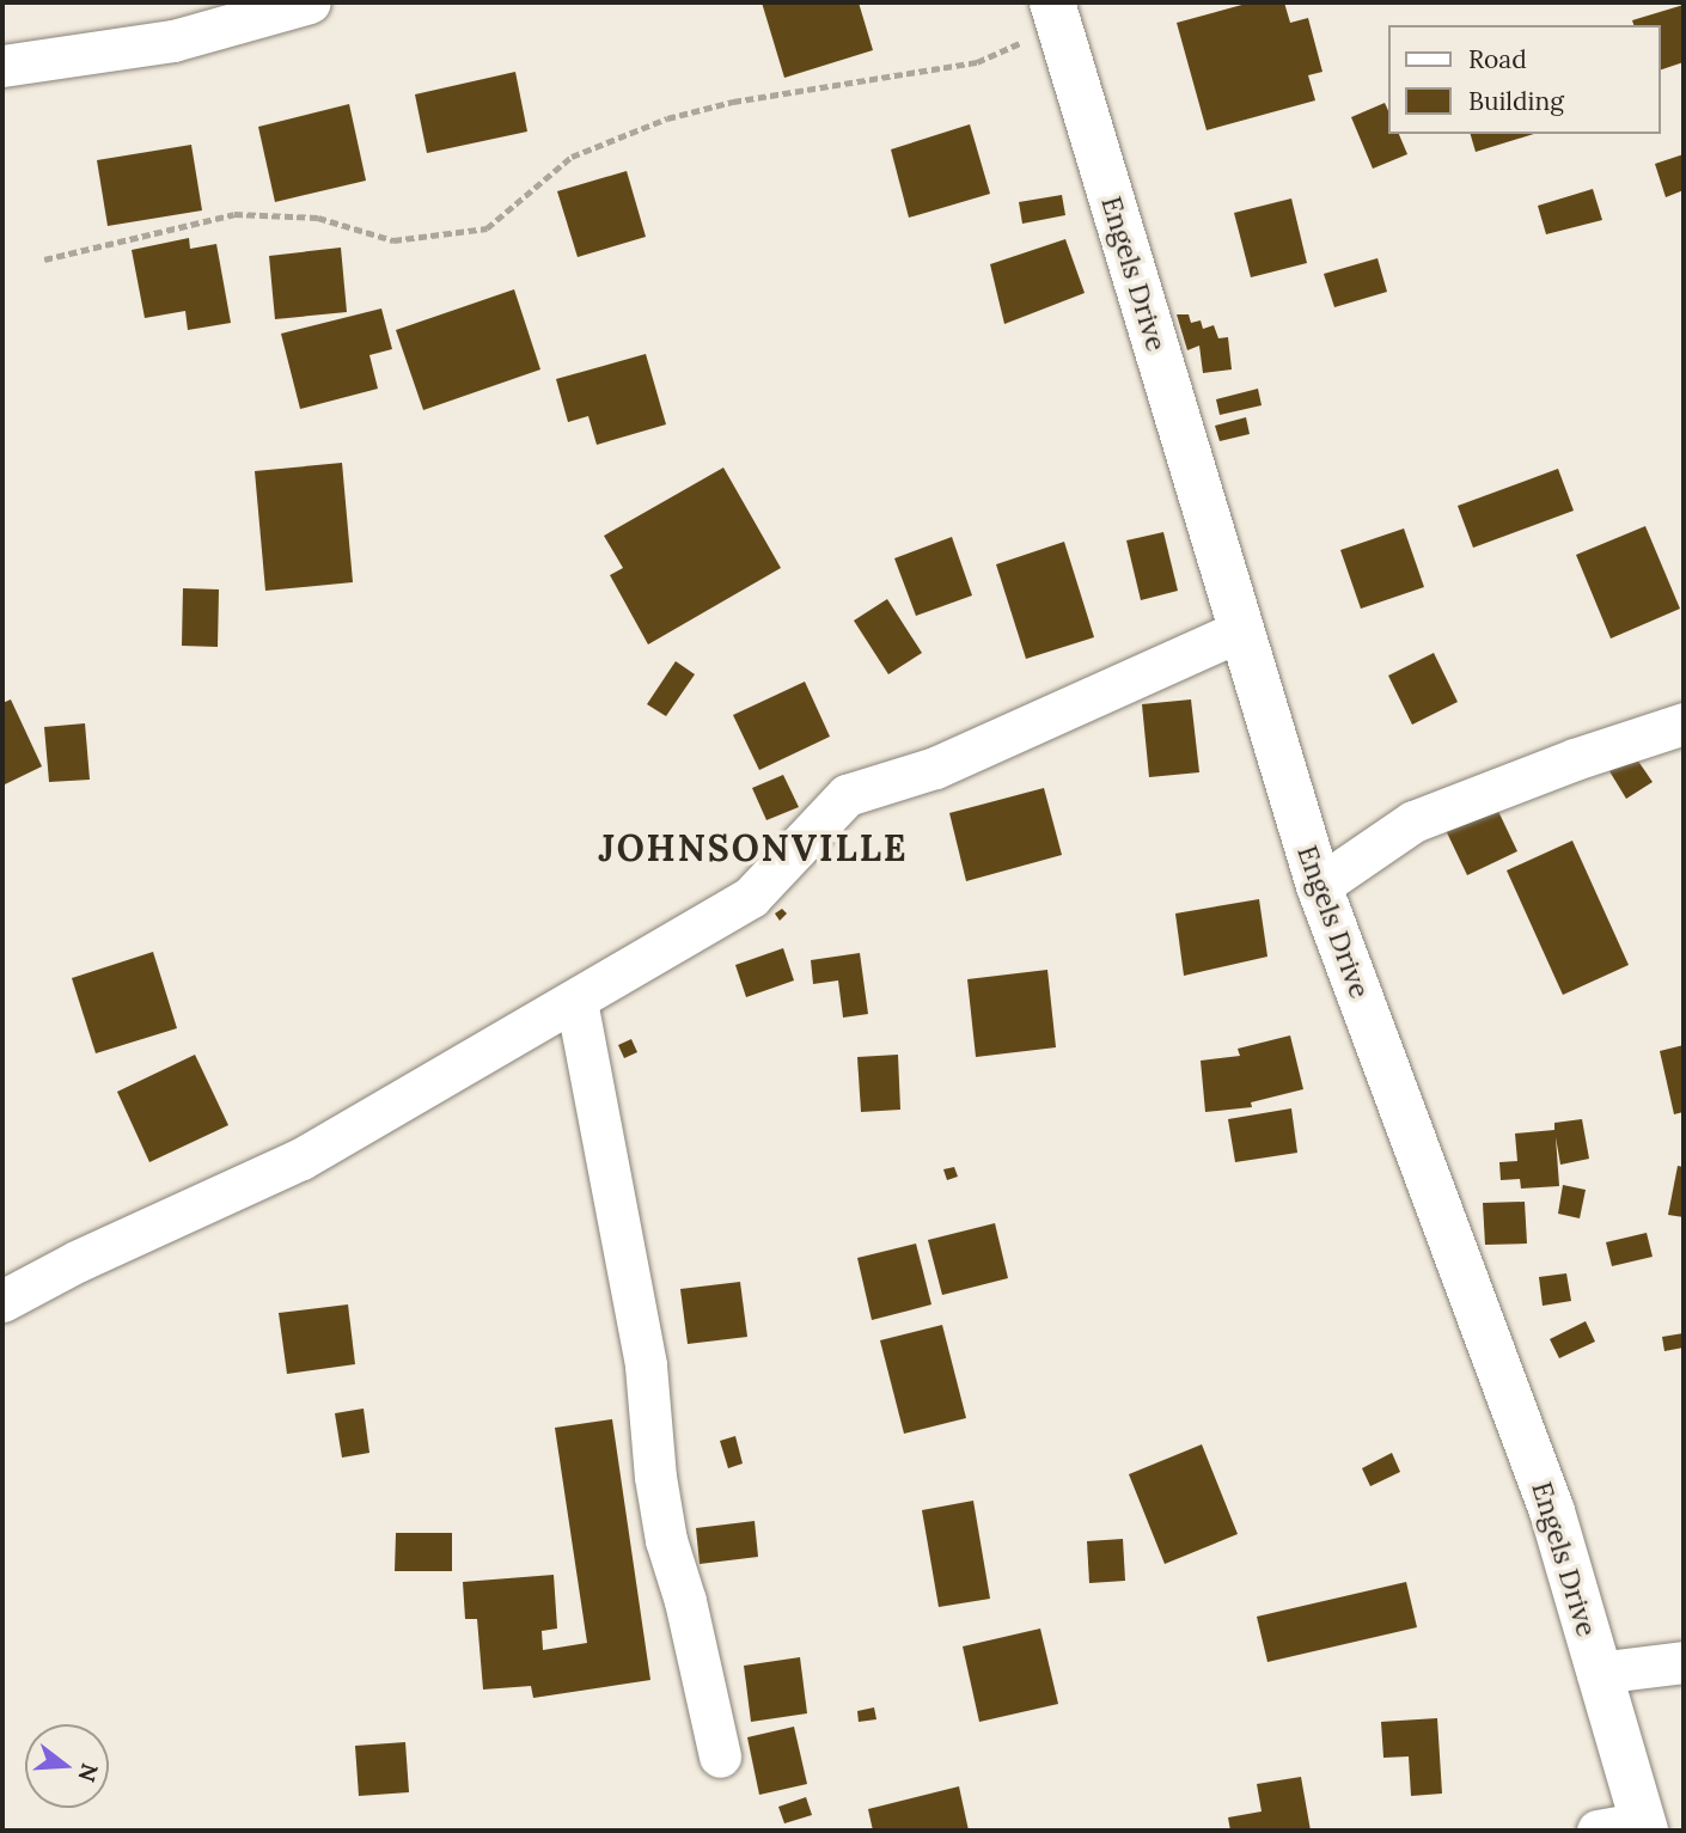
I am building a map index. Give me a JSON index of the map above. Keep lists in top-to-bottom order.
{
  "streets": {
    "street": ["Engels Drive"]
  },
  "districts": ["JOHNSONVILLE"],
  "legend": ["Road", "Building"],
  "north": "right"
}
